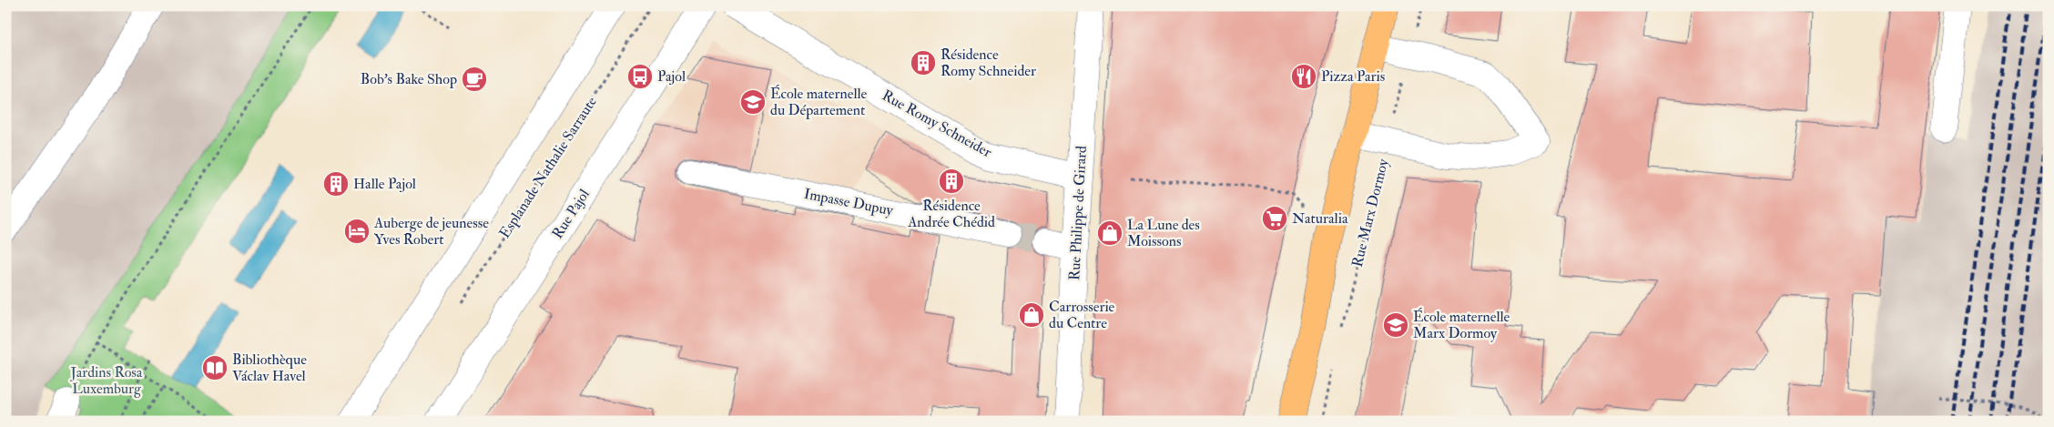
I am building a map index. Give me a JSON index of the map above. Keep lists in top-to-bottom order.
{
  "streets": {
    "street": [
      "Rue Romy Schneider",
      "Esplanade Nathalie Sarraute",
      "Impasse Dupuy",
      "Rue Philippe de Girard",
      "Rue Pajol"
    ],
    "path": ["Rue Marx Dormoy"]
  },
  "crossings": [
    ["Rue Romy Schneider", "Rue Philippe de Girard"]
  ],
  "parks": ["Jardins Rosa Luxemburg"],
  "places": {
    "building": ["Résidence Romy Schneider", "Résidence Andrée Chédid", "Halle Pajol"],
    "bus stop": ["Pajol"],
    "restaurant": ["Pizza Paris"],
    "cafe": ["Bob's Bake Shop"],
    "school or university": ["École maternelle du Département", "École maternelle Marx Dormoy"],
    "supermarket": ["Naturalia"],
    "hotel": ["Auberge de jeunesse Yves Robert"],
    "shop": ["La Lune des Moissons", "Carrosserie du Centre"],
    "library": ["Bibliothèque Václav Havel"]
  }
}
